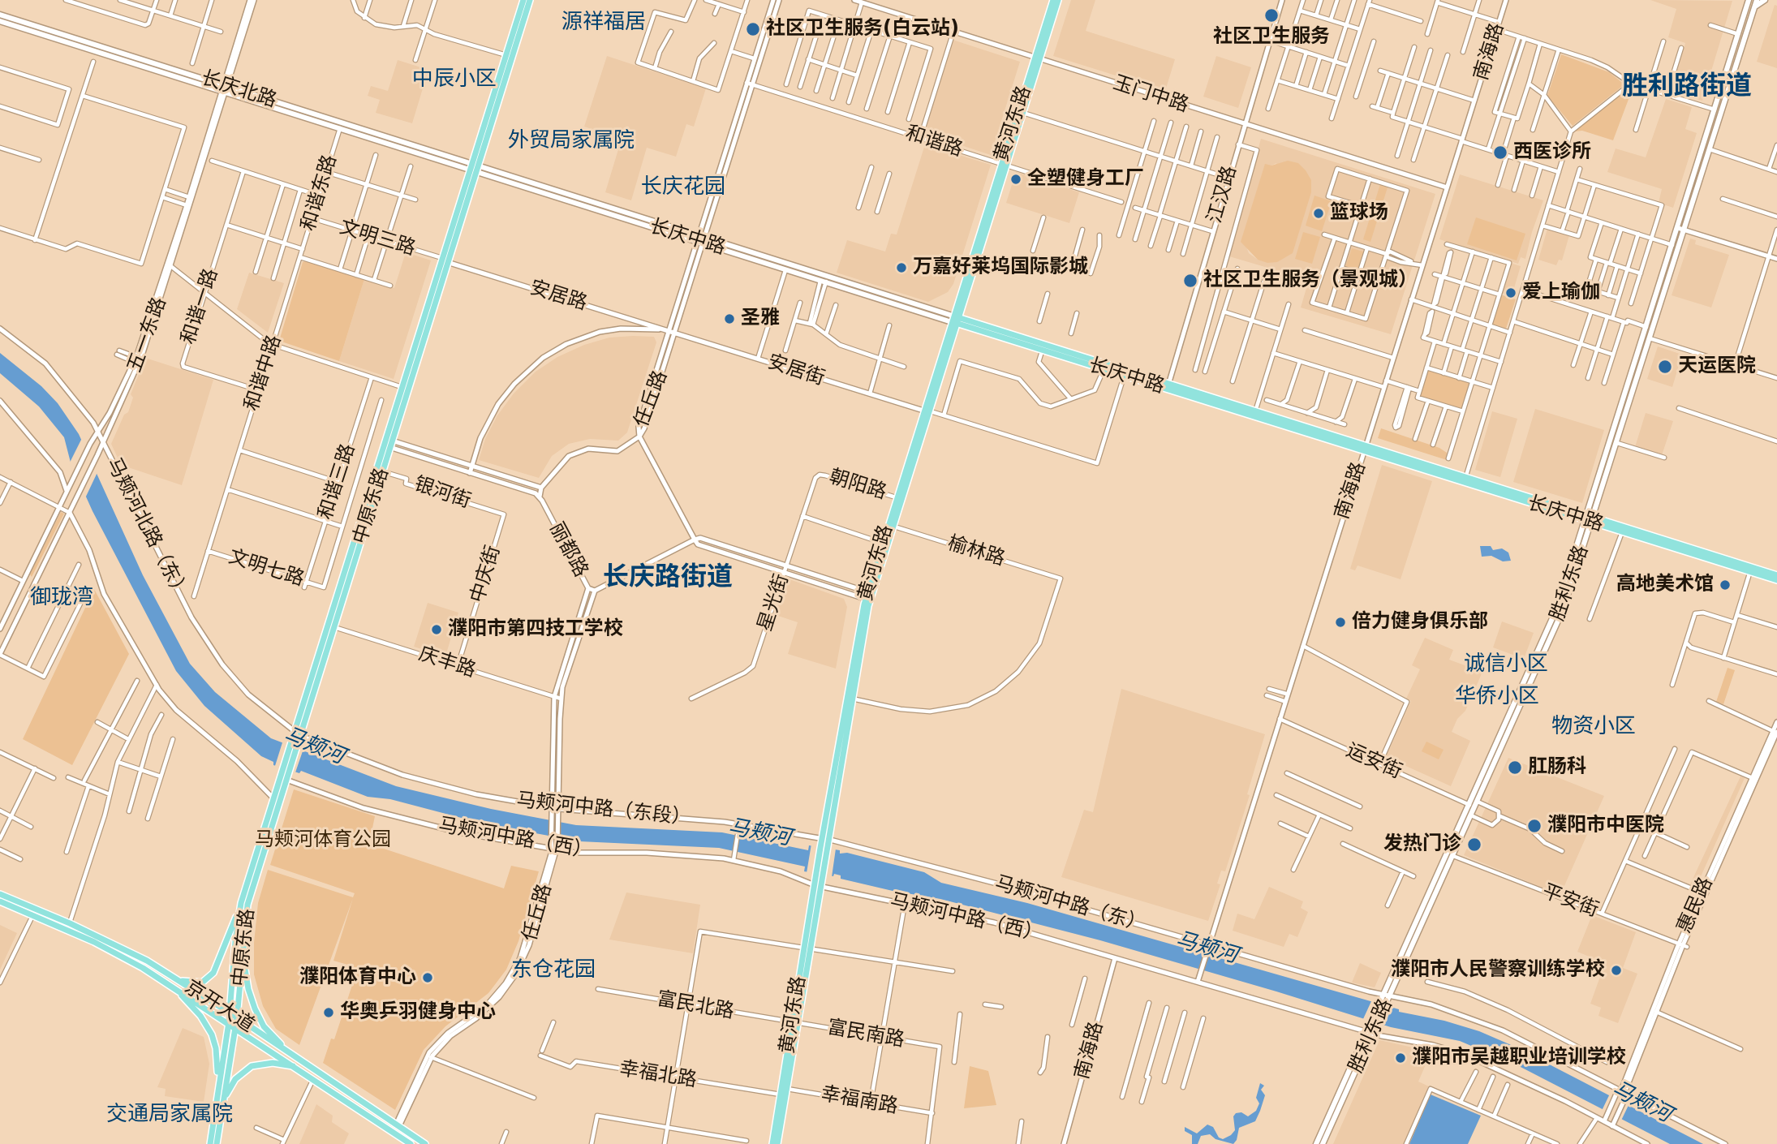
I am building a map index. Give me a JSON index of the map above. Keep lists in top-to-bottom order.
{
  "streets": {
    "main road": [
      "长庆北路",
      "黄河东路",
      "长庆中路",
      "中原东路",
      "胜利东路",
      "京开大道"
    ],
    "street": [
      "南海路",
      "玉门中路",
      "和谐路",
      "和谐东路",
      "江汉路",
      "文明三路",
      "安居路",
      "和谐一路",
      "五一东路",
      "安居街",
      "和谐中路",
      "任丘路",
      "和谐三路",
      "朝阳路",
      "银河街",
      "马颊河北路（东）",
      "丽都路",
      "榆林路",
      "文明七路",
      "中庆街",
      "星光街",
      "庆丰路",
      "运安街",
      "马颊河中路（东段）",
      "马颊河中路（西）",
      "平安街",
      "马颊河中路（东）",
      "惠民路",
      "富民北路",
      "富民南路",
      "幸福北路",
      "幸福南路"
    ]
  },
  "crossings": [
    ["南海路", "玉门中路"],
    ["南海路", "长庆中路"],
    ["南海路", "运安街"],
    ["南海路", "马颊河中路（西）"],
    ["南海路", "马颊河中路（东）"],
    ["长庆北路", "和谐东路"],
    ["长庆北路", "长庆中路"],
    ["长庆北路", "五一东路"],
    ["长庆北路", "中原东路"],
    ["玉门中路", "黄河东路"],
    ["玉门中路", "江汉路"],
    ["黄河东路", "和谐路"],
    ["黄河东路", "长庆中路"],
    ["黄河东路", "安居街"],
    ["黄河东路", "朝阳路"],
    ["黄河东路", "榆林路"],
    ["黄河东路", "马颊河中路（东段）"],
    ["黄河东路", "马颊河中路（西）"],
    ["黄河东路", "马颊河中路（东）"],
    ["黄河东路", "富民北路"],
    ["黄河东路", "富民南路"],
    ["黄河东路", "幸福北路"],
    ["黄河东路", "幸福南路"],
    ["和谐路", "任丘路"],
    ["和谐东路", "文明三路"],
    ["和谐东路", "和谐中路"],
    ["江汉路", "长庆中路"],
    ["长庆中路", "任丘路"],
    ["长庆中路", "中原东路"],
    ["长庆中路", "胜利东路"],
    ["文明三路", "安居路"],
    ["文明三路", "中原东路"],
    ["安居路", "安居街"],
    ["安居路", "任丘路"],
    ["安居路", "中原东路"],
    ["和谐一路", "和谐中路"],
    ["五一东路", "马颊河北路（东）"],
    ["安居街", "任丘路"],
    ["和谐中路", "文明七路"],
    ["任丘路", "丽都路"],
    ["任丘路", "庆丰路"],
    ["任丘路", "马颊河中路（东段）"],
    ["任丘路", "马颊河中路（西）"],
    ["任丘路", "京开大道"],
    ["和谐三路", "文明七路"],
    ["朝阳路", "星光街"],
    ["银河街", "中原东路"],
    ["银河街", "中庆街"],
    ["中原东路", "马颊河北路（东）"],
    ["中原东路", "庆丰路"],
    ["中原东路", "马颊河中路（东段）"],
    ["中原东路", "马颊河中路（西）"],
    ["中原东路", "京开大道"],
    ["马颊河北路（东）", "马颊河中路（东段）"],
    ["中庆街", "庆丰路"],
    ["胜利东路", "运安街"],
    ["胜利东路", "马颊河中路（西）"],
    ["胜利东路", "平安街"],
    ["胜利东路", "马颊河中路（东）"],
    ["马颊河中路（东段）", "马颊河中路（东）"],
    ["平安街", "惠民路"],
    ["马颊河中路（东）", "惠民路"],
    ["富民北路", "富民南路"],
    ["富民南路", "幸福南路"]
  ],
  "districts": [
    "源祥福居",
    "中辰小区",
    "胜利路街道",
    "外贸局家属院",
    "长庆花园",
    "长庆路街道",
    "御珑湾",
    "诚信小区",
    "华侨小区",
    "物资小区",
    "东仓花园",
    "交通局家属院"
  ],
  "water": ["马颊河"],
  "parks": ["马颊河体育公园"],
  "places": [
    "社区卫生服务",
    "社区卫生服务(白云站)",
    "西医诊所",
    "全塑健身工厂",
    "篮球场",
    "万嘉好莱坞国际影城",
    "社区卫生服务（景观城）",
    "爱上瑜伽",
    "圣雅",
    "天运医院",
    "高地美术馆",
    "倍力健身俱乐部",
    "濮阳市第四技工学校",
    "肛肠科",
    "濮阳市中医院",
    "发热门诊",
    "濮阳市人民警察训练学校",
    "濮阳体育中心",
    "华奥乒羽健身中心",
    "濮阳市吴越职业培训学校"
  ]
}
